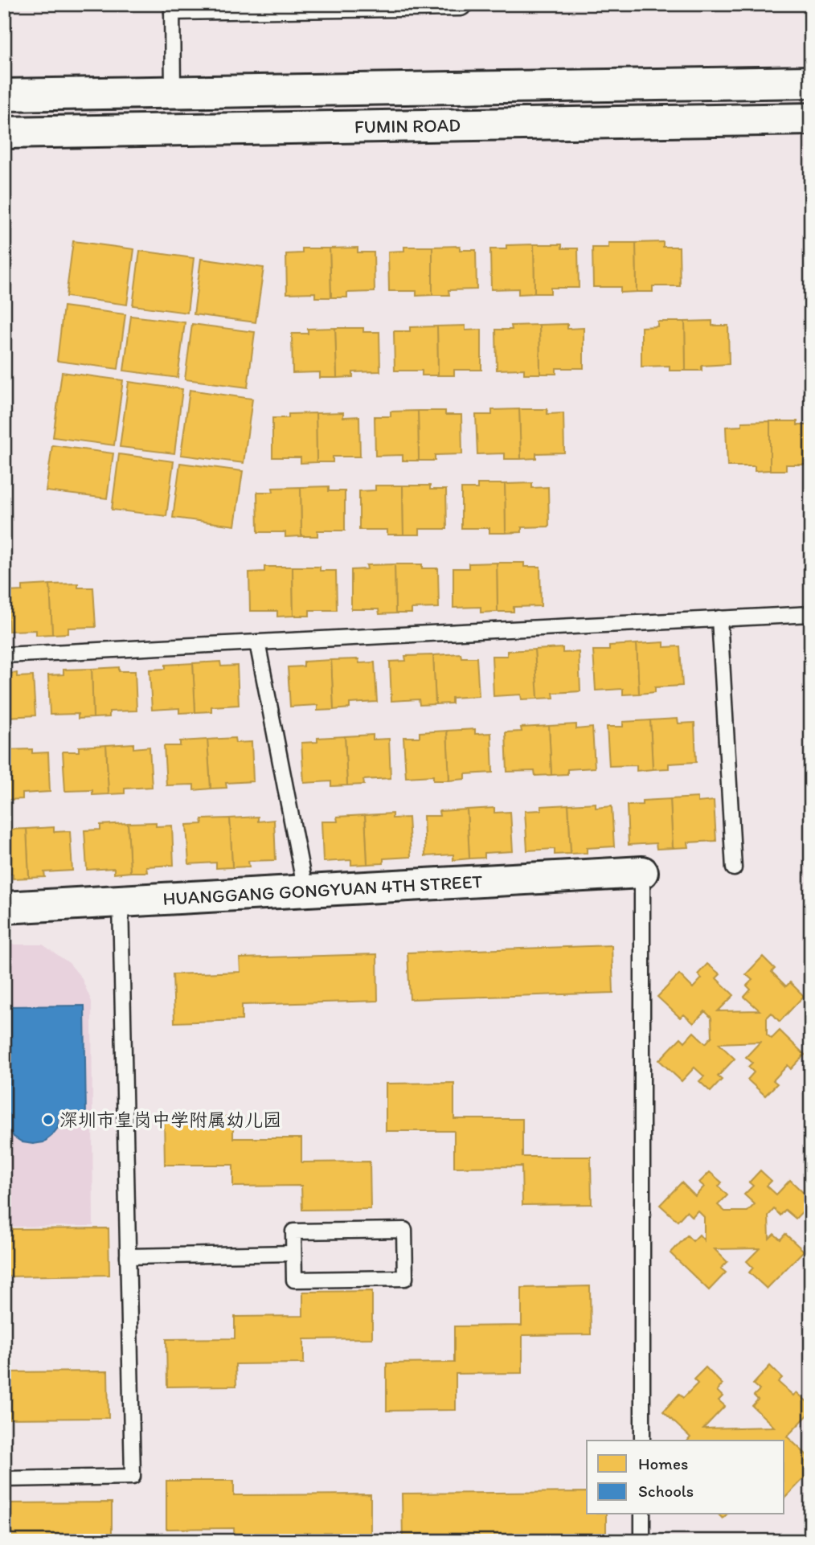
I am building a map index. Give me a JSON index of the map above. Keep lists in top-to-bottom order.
{
  "streets": {
    "main road": ["FUMIN ROAD", "HUANGGANG GONGYUAN 4TH STREET"]
  },
  "places": ["深圳市皇岗中学附属幼儿园"],
  "legend": ["Homes", "Schools"]
}
